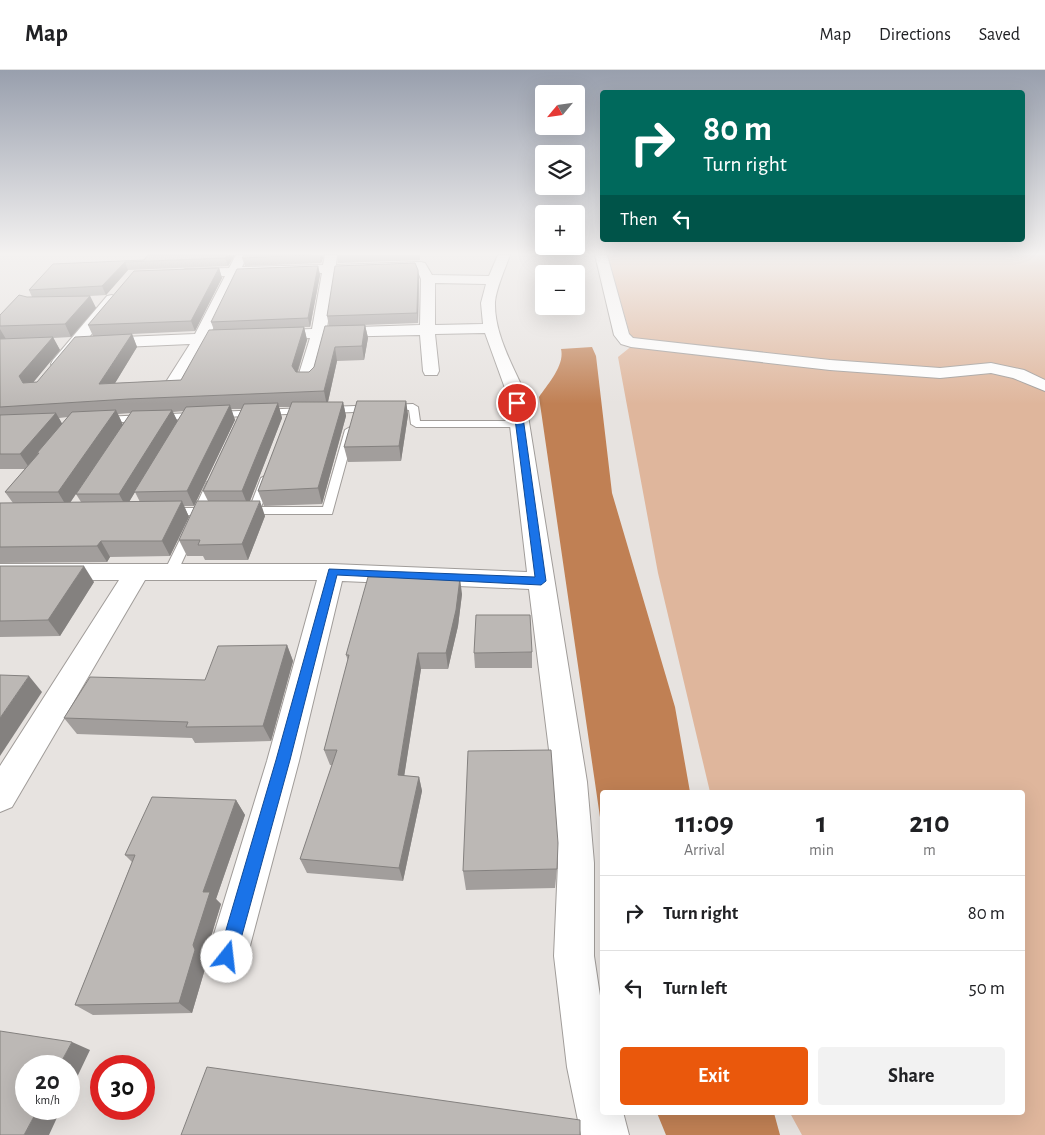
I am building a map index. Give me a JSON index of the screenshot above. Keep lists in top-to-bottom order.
{
  "north": "bottom left",
  "page": {
    "header": "Map",
    "nav": ["Map", "Directions", "Saved"],
    "map_buttons": ["+", "−"],
    "turn": ["80 m", "Turn right"],
    "then": "Then",
    "eta": [
      "11:09",
      "Arrival",
      "1",
      "min",
      "210",
      "m"
    ],
    "list": [
      {
        "name": "Turn right",
        "value": "80 m"
      },
      {
        "name": "Turn left",
        "value": "50 m"
      }
    ],
    "buttons": ["Exit", "Share"],
    "speed": "20 km/h",
    "limit": "30"
  }
}
